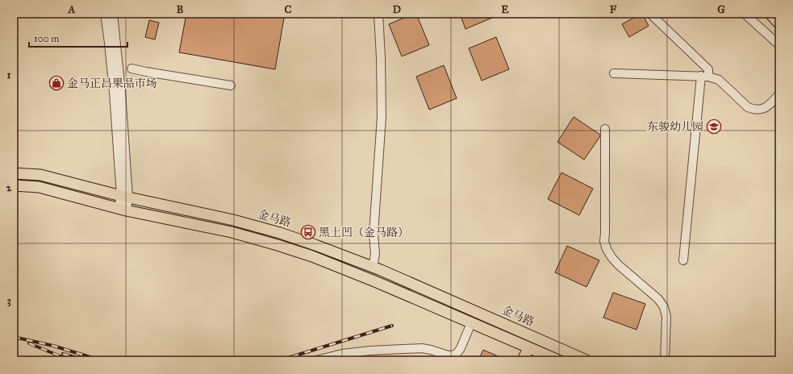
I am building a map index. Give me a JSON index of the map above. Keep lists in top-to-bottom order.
{
  "streets": {
    "main road": ["金马路"]
  },
  "places": {
    "shop": ["金马正昌果品市场"],
    "school or university": ["东骏幼儿园"],
    "bus stop": ["黑土凹（金马路）"]
  },
  "scale_bar": "100 m",
  "grid": {
    "columns": [
      "A",
      "B",
      "C",
      "D",
      "E",
      "F",
      "G"
    ],
    "rows": ["1", "2", "3"]
  }
}
